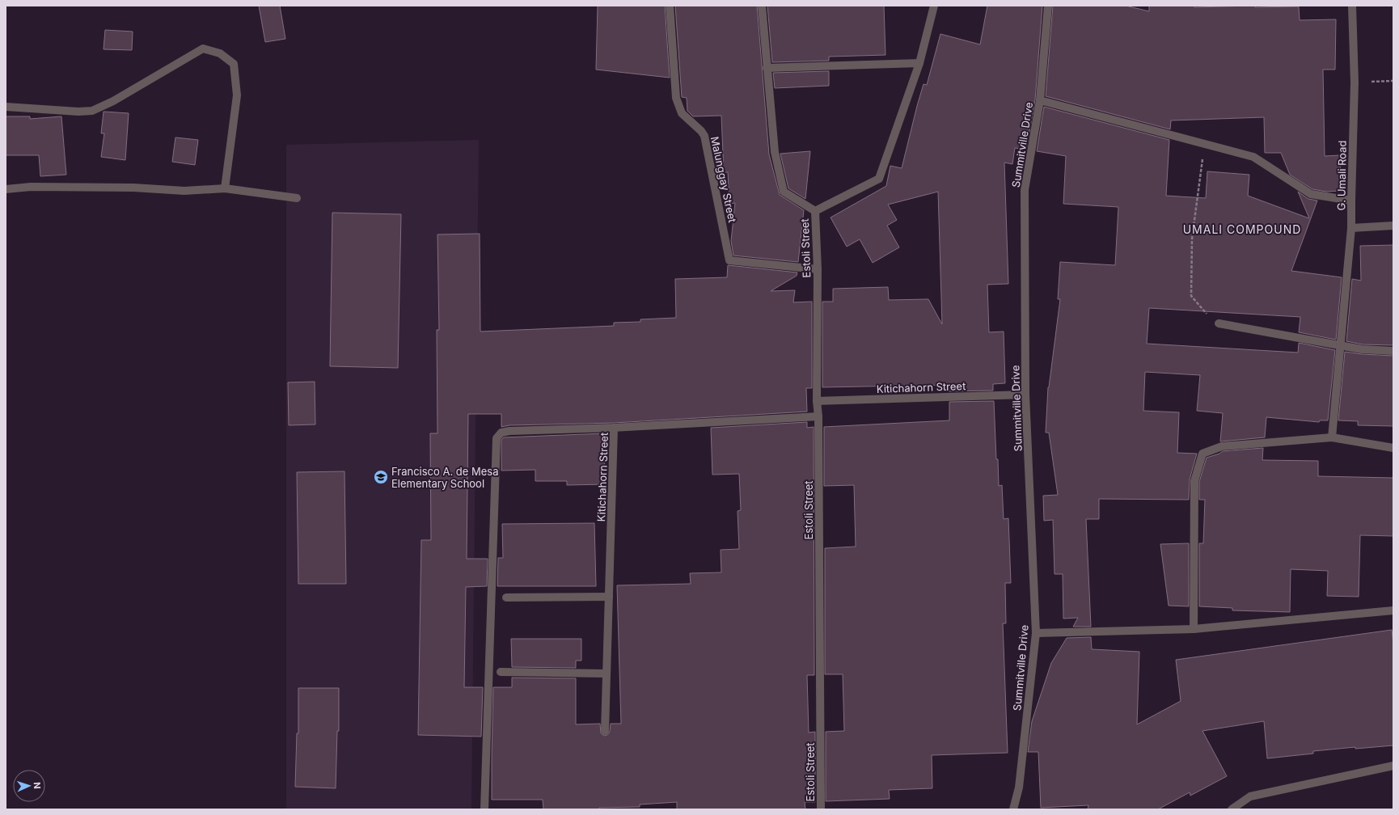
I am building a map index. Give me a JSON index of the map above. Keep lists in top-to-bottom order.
{
  "streets": {
    "street": [
      "Summitville Drive",
      "G. Umali Road",
      "Malunggay Street",
      "Estoli Street",
      "Kitichahorn Street"
    ]
  },
  "crossings": [
    ["Summitville Drive", "Kitichahorn Street"],
    ["Malunggay Street", "Estoli Street"],
    ["Estoli Street", "Kitichahorn Street"]
  ],
  "districts": ["UMALI COMPOUND"],
  "places": {
    "school or university": ["Francisco A. de Mesa Elementary School"]
  },
  "north": "right"
}
